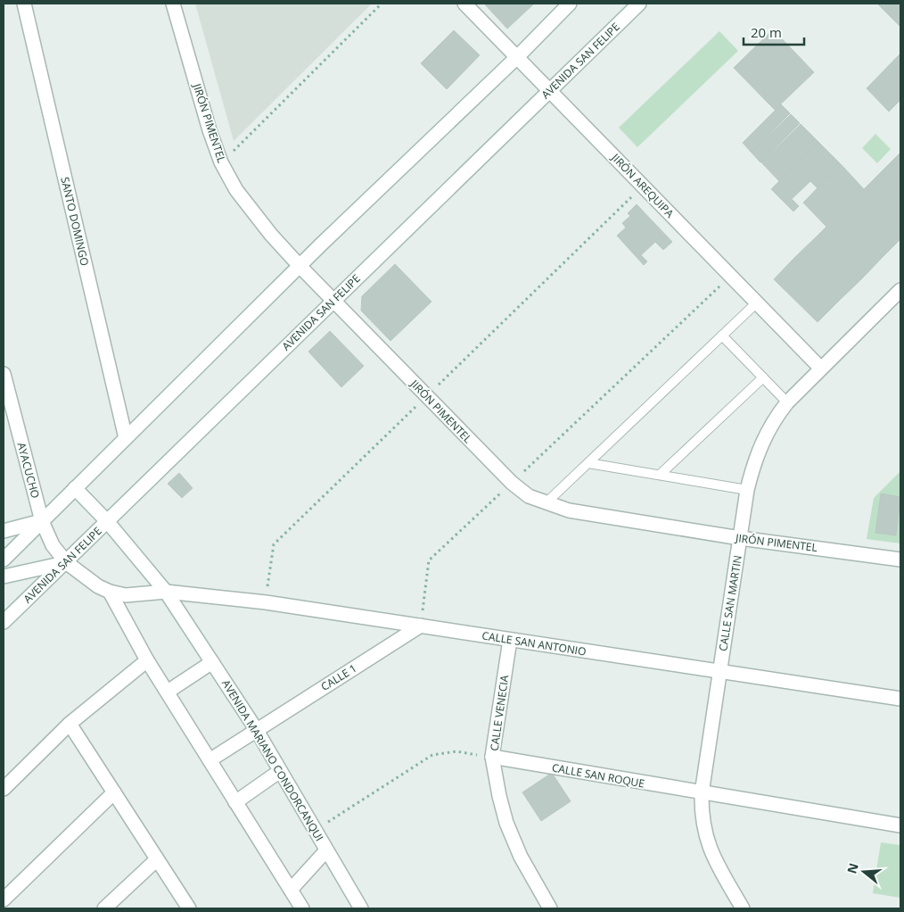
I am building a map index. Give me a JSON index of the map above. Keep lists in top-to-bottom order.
{
  "streets": {
    "street": [
      "AVENIDA SAN FELIPE",
      "JIRÓN PIMENTEL",
      "JIRÓN AREQUIPA",
      "SANTO DOMINGO",
      "AYACUCHO",
      "CALLE SAN MARTIN",
      "CALLE SAN ANTONIO",
      "CALLE 1",
      "CALLE VENECIA",
      "AVENIDA MARIANO CONDORCANQUI",
      "CALLE SAN ROQUE"
    ]
  },
  "crossings": [
    ["AVENIDA SAN FELIPE", "JIRÓN PIMENTEL"],
    ["AVENIDA SAN FELIPE", "JIRÓN AREQUIPA"],
    ["AVENIDA SAN FELIPE", "AYACUCHO"],
    ["AVENIDA SAN FELIPE", "AVENIDA MARIANO CONDORCANQUI"],
    ["JIRÓN PIMENTEL", "CALLE SAN MARTIN"],
    ["JIRÓN AREQUIPA", "CALLE SAN MARTIN"],
    ["CALLE SAN MARTIN", "CALLE SAN ANTONIO"],
    ["CALLE SAN MARTIN", "CALLE SAN ROQUE"],
    ["CALLE SAN ANTONIO", "CALLE 1"],
    ["CALLE SAN ANTONIO", "CALLE VENECIA"],
    ["CALLE SAN ANTONIO", "AVENIDA MARIANO CONDORCANQUI"],
    ["CALLE 1", "AVENIDA MARIANO CONDORCANQUI"],
    ["CALLE VENECIA", "CALLE SAN ROQUE"]
  ],
  "scale_bar": "20 m",
  "north": "left"
}
